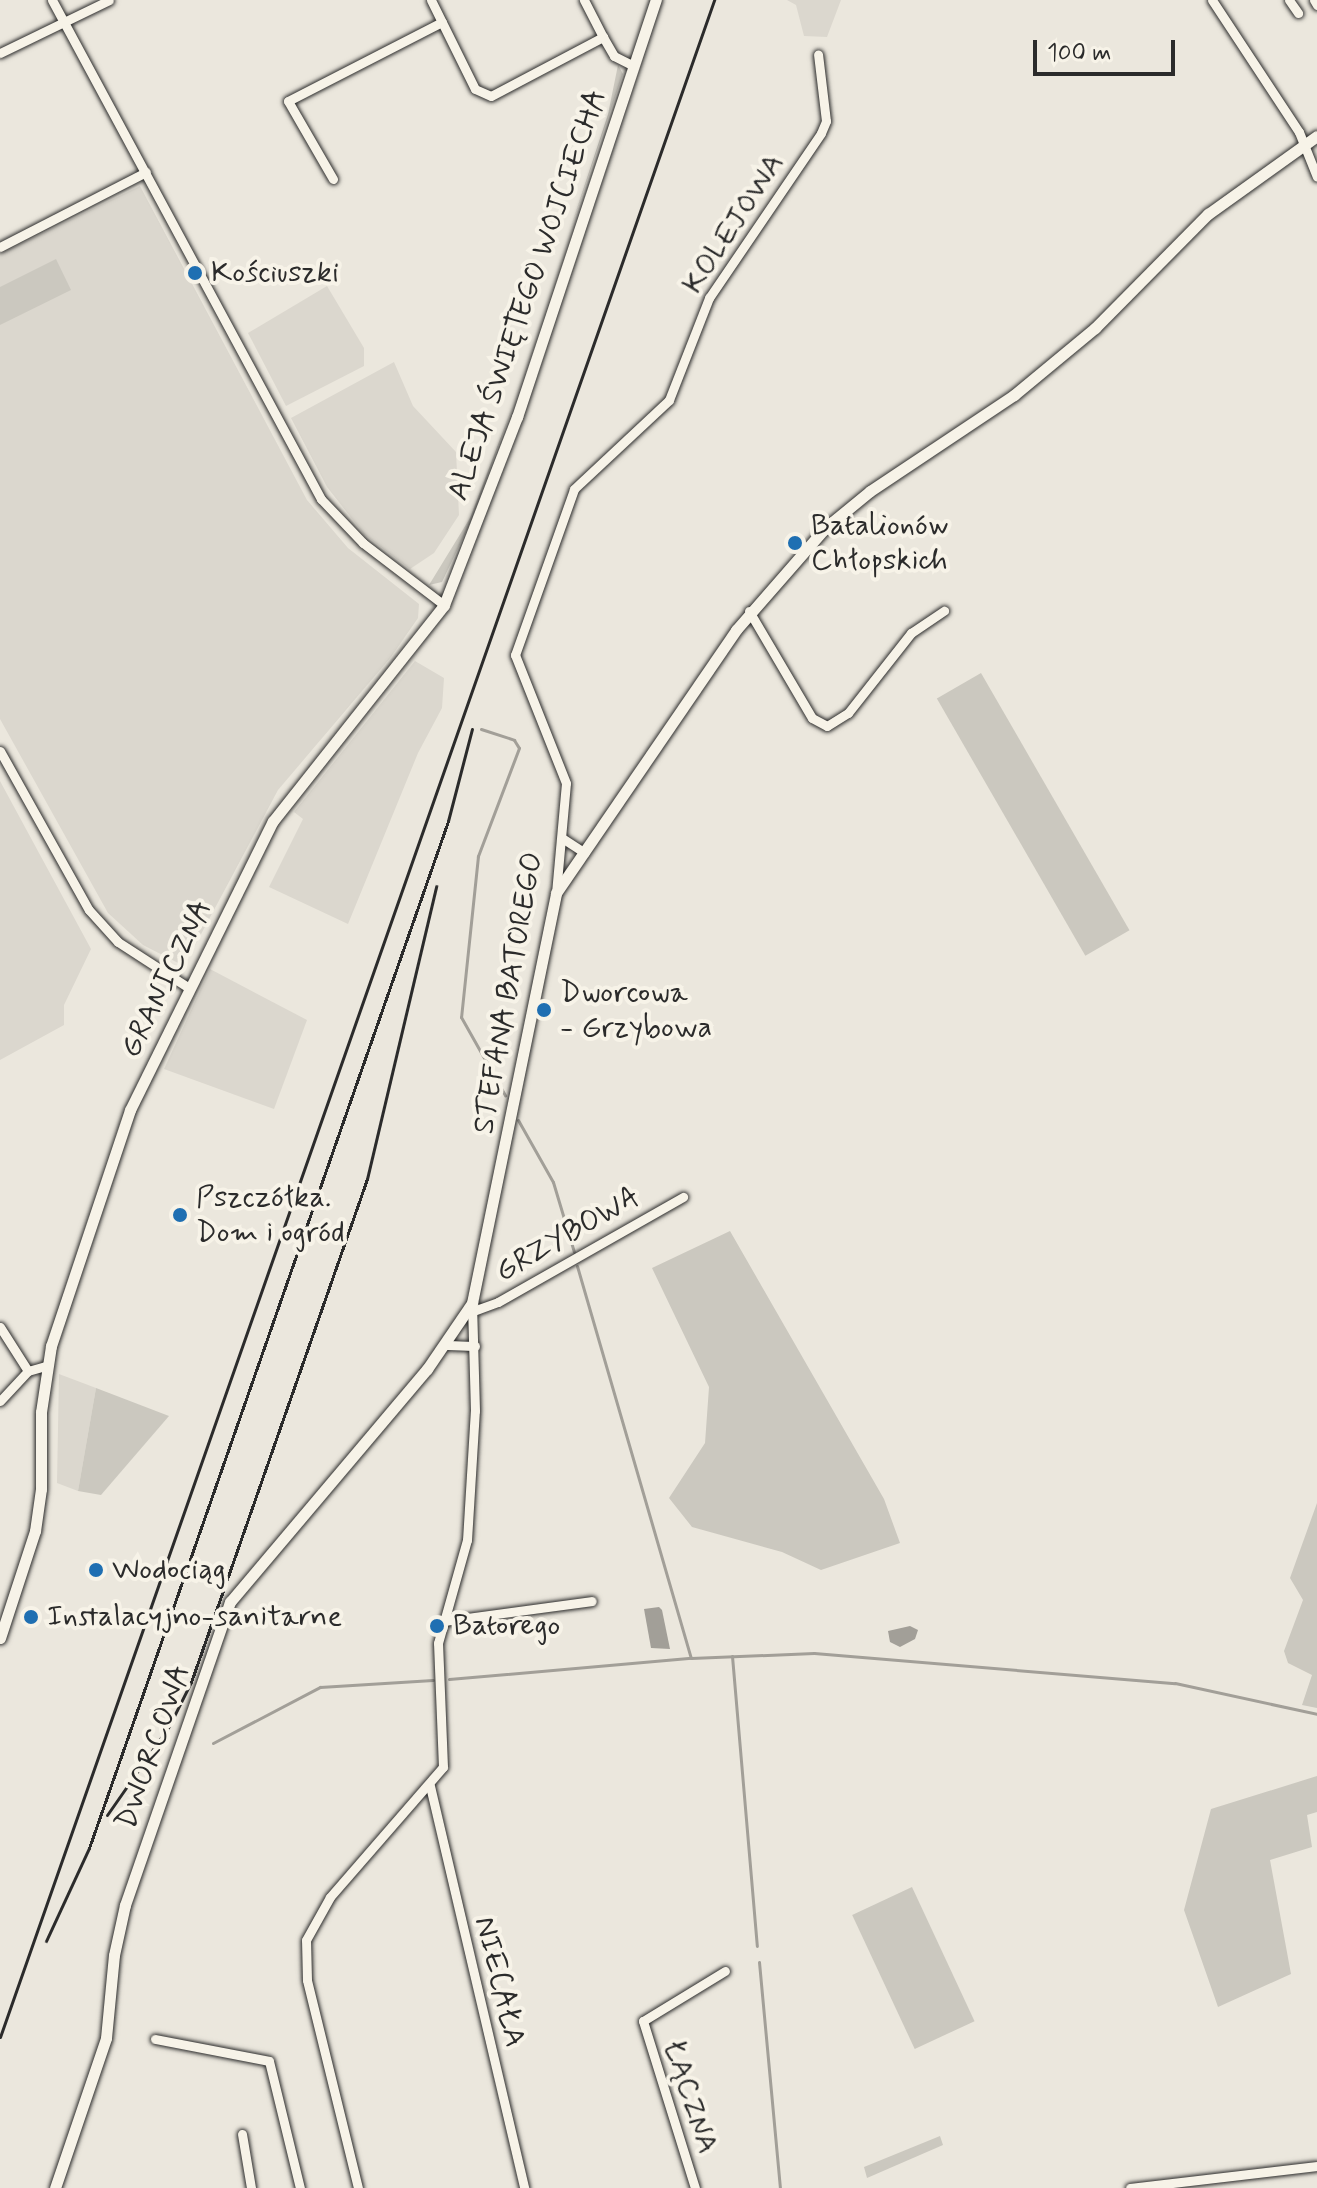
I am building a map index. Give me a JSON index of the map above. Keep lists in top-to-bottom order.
{
  "streets": {
    "street": [
      "KOLEJOWA",
      "ALEJA ŚWIĘTEGO WOJCIECHA",
      "GRANICZNA",
      "STEFANA BATOREGO",
      "GRZYBOWA",
      "DWORCOWA",
      "NIECAŁA",
      "ŁĄCZNA"
    ]
  },
  "crossings": [
    ["KOLEJOWA", "STEFANA BATOREGO"],
    ["ALEJA ŚWIĘTEGO WOJCIECHA", "GRANICZNA"],
    ["STEFANA BATOREGO", "GRZYBOWA"],
    ["STEFANA BATOREGO", "DWORCOWA"],
    ["STEFANA BATOREGO", "NIECAŁA"],
    ["GRZYBOWA", "DWORCOWA"]
  ],
  "places": [
    "Kościuszki",
    "Batalionów Chłopskich",
    "Dworcowa - Grzybowa",
    "Pszczółka. Dom i ogród",
    "Wodociąg",
    "Instalacyjno-sanitarne",
    "Batorego"
  ],
  "scale_bar": "100 m"
}
